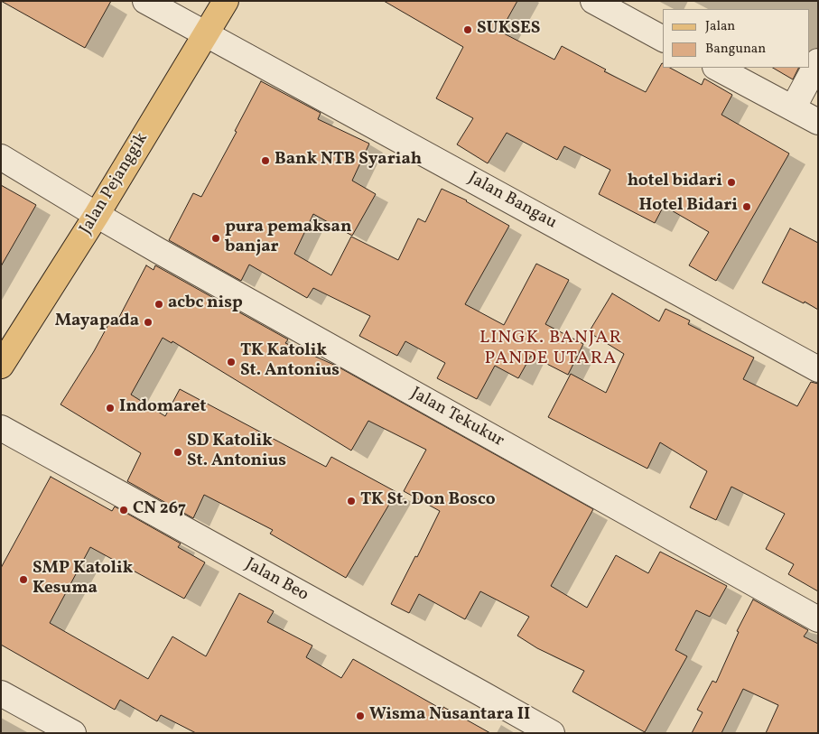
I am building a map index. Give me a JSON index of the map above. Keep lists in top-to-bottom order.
{
  "streets": {
    "main road": ["Jalan Pejanggik"],
    "street": ["Jalan Bangau", "Jalan Tekukur", "Jalan Beo"]
  },
  "crossings": [
    ["Jalan Pejanggik", "Jalan Bangau"],
    ["Jalan Pejanggik", "Jalan Tekukur"]
  ],
  "districts": ["LINGK. BANJAR PANDE UTARA"],
  "places": [
    "SUKSES",
    "Bank NTB Syariah",
    "hotel bidari",
    "Hotel Bidari",
    "pura pemaksan banjar",
    "acbc nisp",
    "Mayapada",
    "TK Katolik St. Antonius",
    "Indomaret",
    "SD Katolik St. Antonius",
    "TK St. Don Bosco",
    "CN 267",
    "SMP Katolik Kesuma",
    "Wisma Nusantara II"
  ],
  "legend": ["Jalan", "Bangunan"]
}
